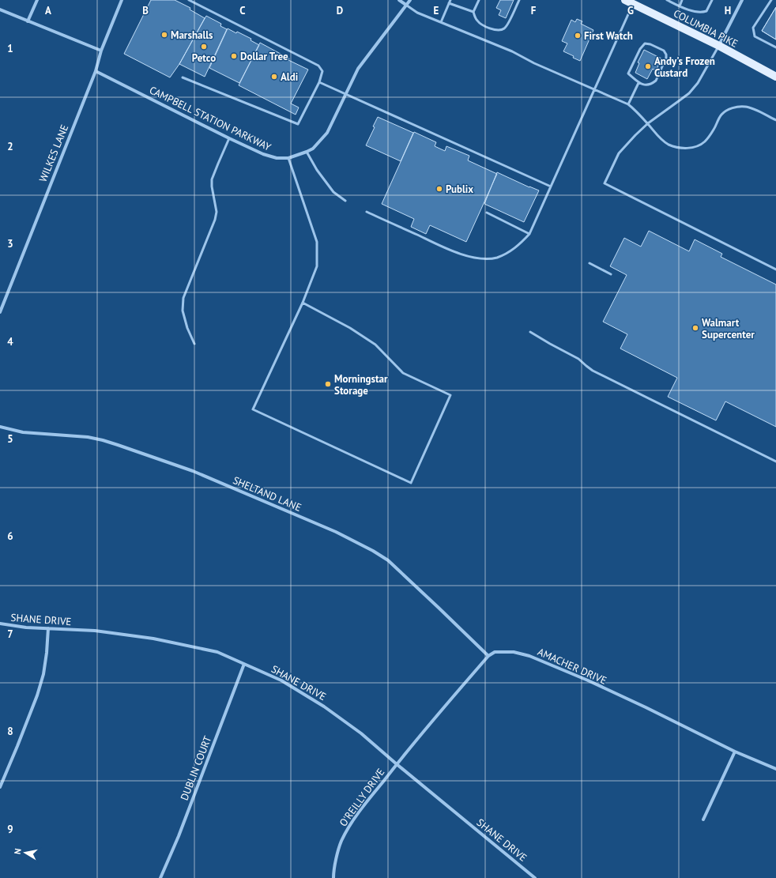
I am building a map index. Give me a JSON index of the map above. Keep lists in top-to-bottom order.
{
  "streets": {
    "main road": ["COLUMBIA PIKE"],
    "street": [
      "CAMPBELL STATION PARKWAY",
      "WILKES LANE",
      "SHELTAND LANE",
      "SHANE DRIVE",
      "AMACHER DRIVE",
      "DUBLIN COURT",
      "O'REILLY DRIVE"
    ]
  },
  "crossings": [
    ["CAMPBELL STATION PARKWAY", "WILKES LANE"],
    ["SHELTAND LANE", "AMACHER DRIVE"],
    ["SHANE DRIVE", "DUBLIN COURT"],
    ["SHANE DRIVE", "O'REILLY DRIVE"]
  ],
  "places": [
    "Marshalls",
    "First Watch",
    "Petco",
    "Dollar Tree",
    "Andy's Frozen Custard",
    "Aldi",
    "Publix",
    "Walmart Supercenter",
    "Morningstar Storage"
  ],
  "north": "left",
  "grid": {
    "columns": [
      "A",
      "B",
      "C",
      "D",
      "E",
      "F",
      "G",
      "H"
    ],
    "rows": [
      "1",
      "2",
      "3",
      "4",
      "5",
      "6",
      "7",
      "8",
      "9"
    ]
  }
}
